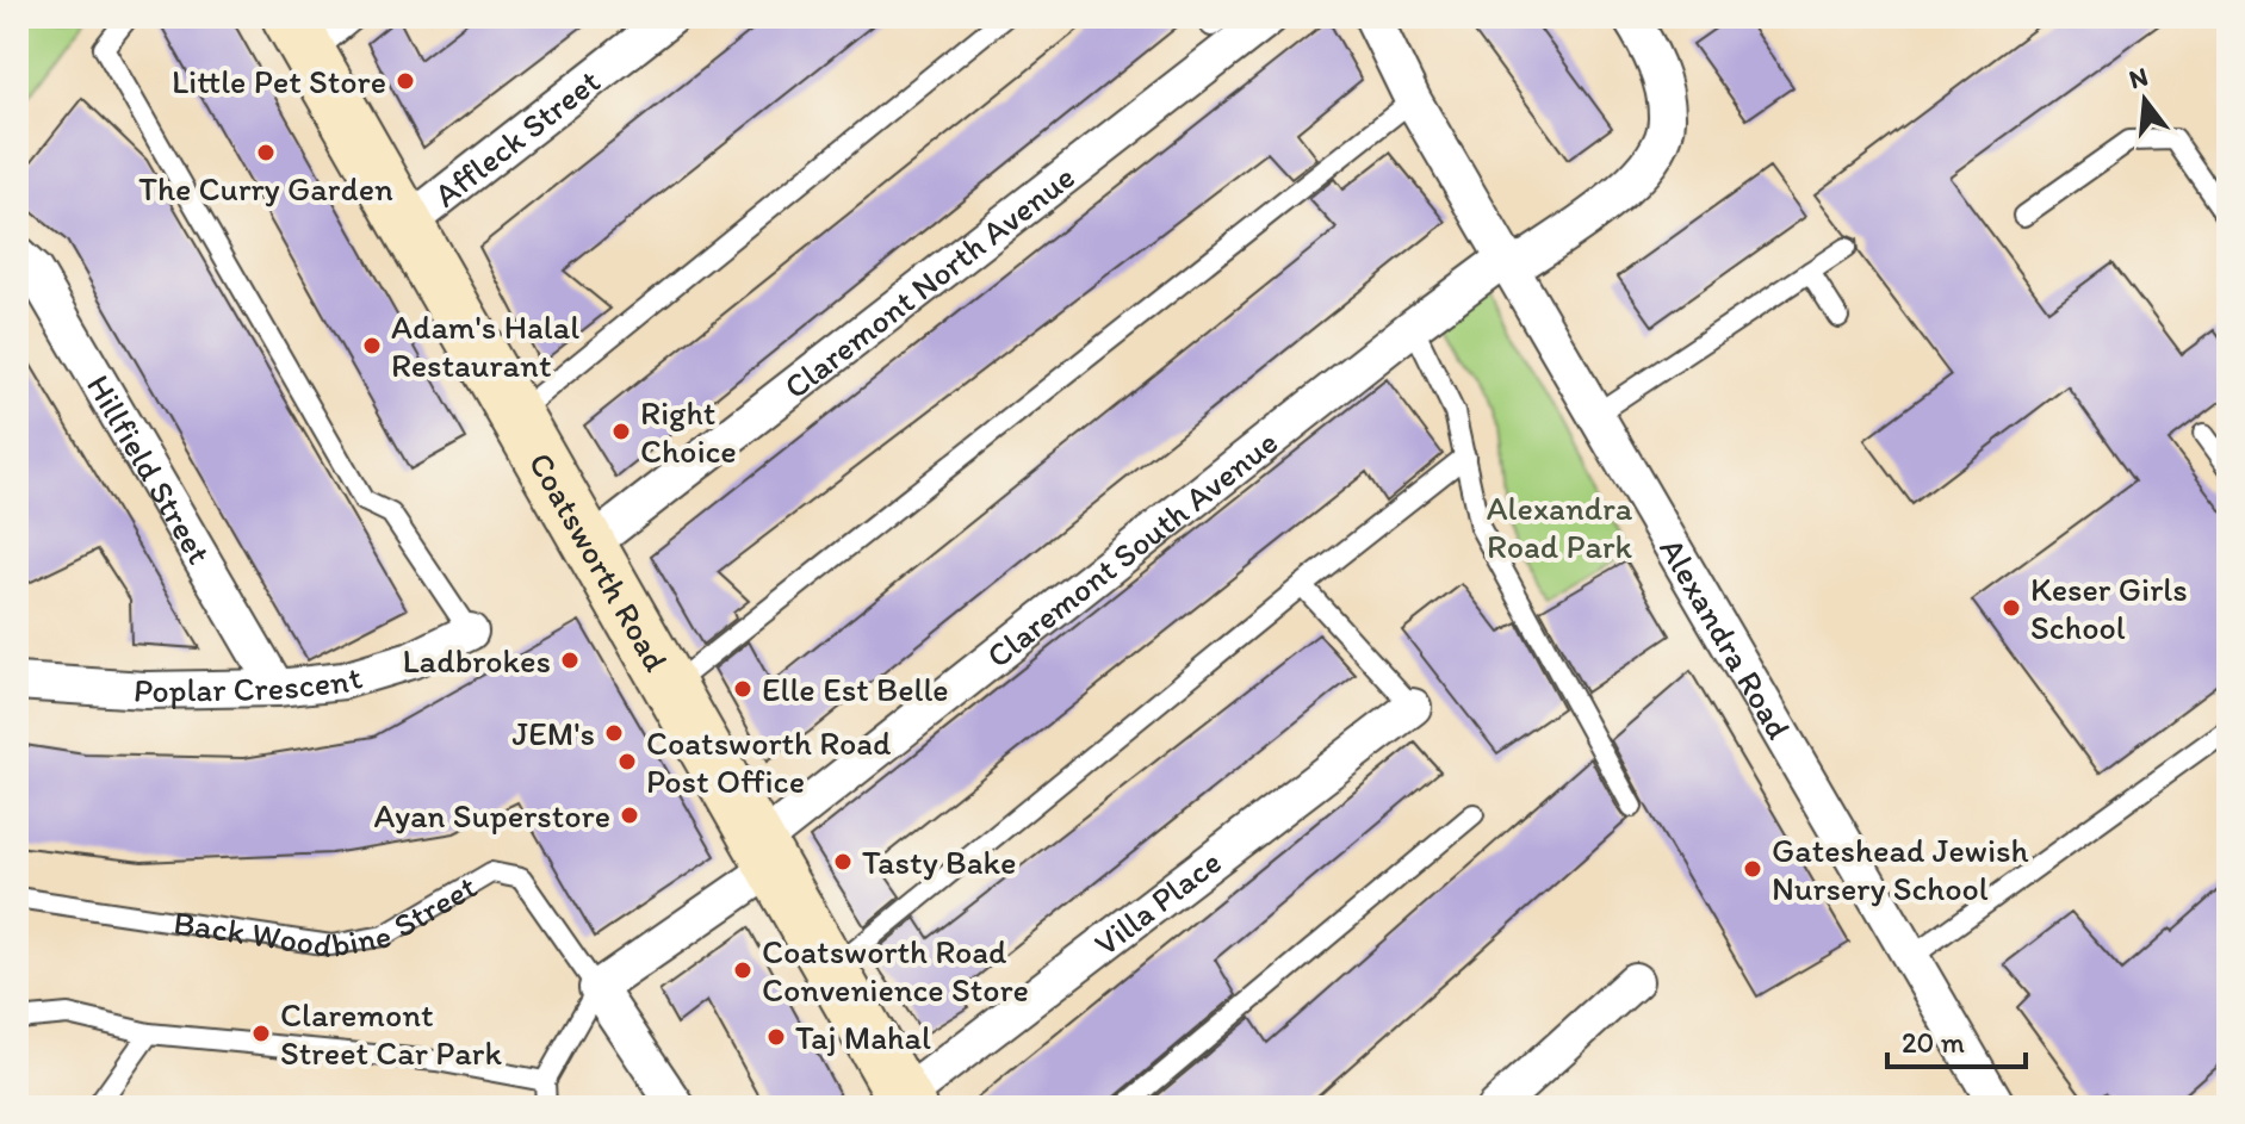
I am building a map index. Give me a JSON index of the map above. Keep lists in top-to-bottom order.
{
  "streets": {
    "street": [
      "Affleck Street",
      "Claremont North Avenue",
      "Hillfield Street",
      "Claremont South Avenue",
      "Coatsworth Road",
      "Alexandra Road",
      "Poplar Crescent",
      "Back Woodbine Street",
      "Villa Place"
    ]
  },
  "crossings": [
    ["Affleck Street", "Coatsworth Road"],
    ["Claremont North Avenue", "Coatsworth Road"],
    ["Hillfield Street", "Poplar Crescent"],
    ["Claremont South Avenue", "Coatsworth Road"],
    ["Claremont South Avenue", "Alexandra Road"],
    ["Claremont South Avenue", "Back Woodbine Street"],
    ["Coatsworth Road", "Villa Place"]
  ],
  "parks": ["Alexandra Road Park"],
  "places": [
    "Little Pet Store",
    "The Curry Garden",
    "Adam's Halal Restaurant",
    "Right Choice",
    "Keser Girls School",
    "Ladbrokes",
    "Elle Est Belle",
    "JEM's",
    "Coatsworth Road Post Office",
    "Ayan Superstore",
    "Tasty Bake",
    "Gateshead Jewish Nursery School",
    "Coatsworth Road Convenience Store",
    "Claremont Street Car Park",
    "Taj Mahal"
  ],
  "scale_bar": "20 m",
  "north": "top"
}
